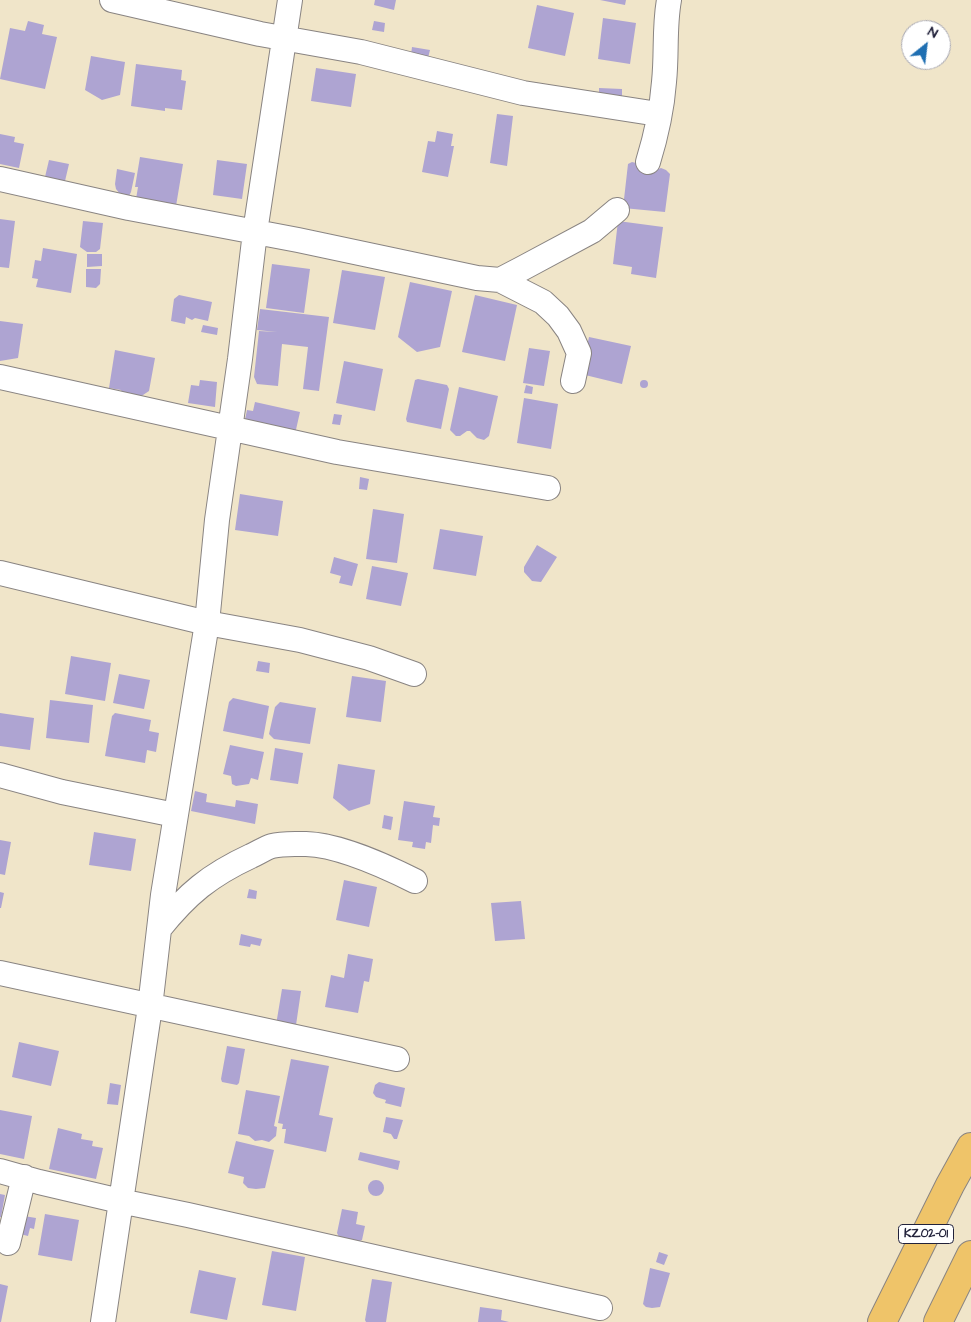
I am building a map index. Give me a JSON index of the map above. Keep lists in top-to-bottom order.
{
  "streets": {
    "highway": ["KZ02-01"]
  },
  "north": "top right"
}
